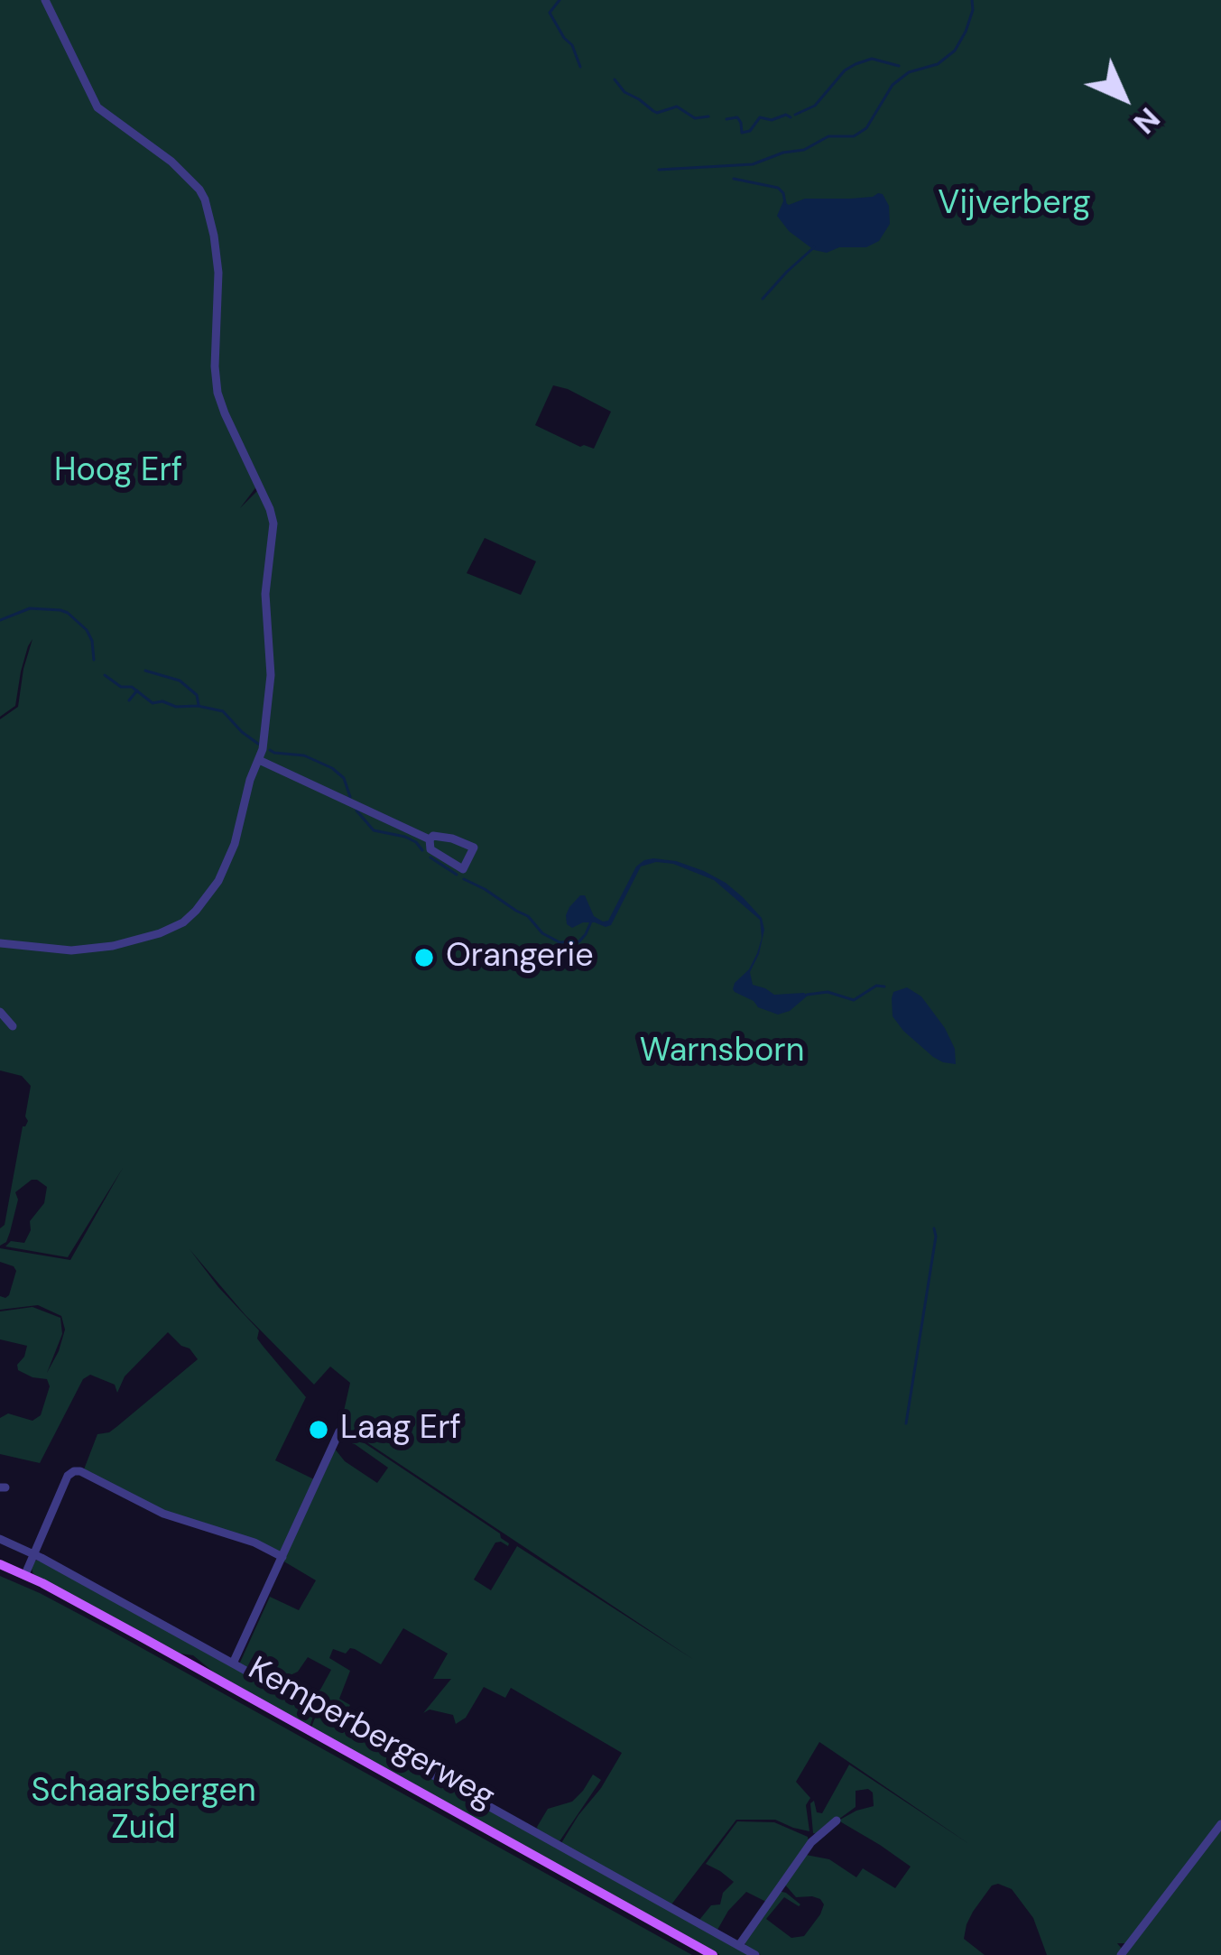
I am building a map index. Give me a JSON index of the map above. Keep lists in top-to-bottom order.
{
  "streets": {
    "main road": ["Kemperbergerweg"]
  },
  "parks": [
    "Vijverberg",
    "Hoog Erf",
    "Warnsborn",
    "Schaarsbergen Zuid"
  ],
  "places": ["Orangerie", "Laag Erf"],
  "north": "bottom right"
}
